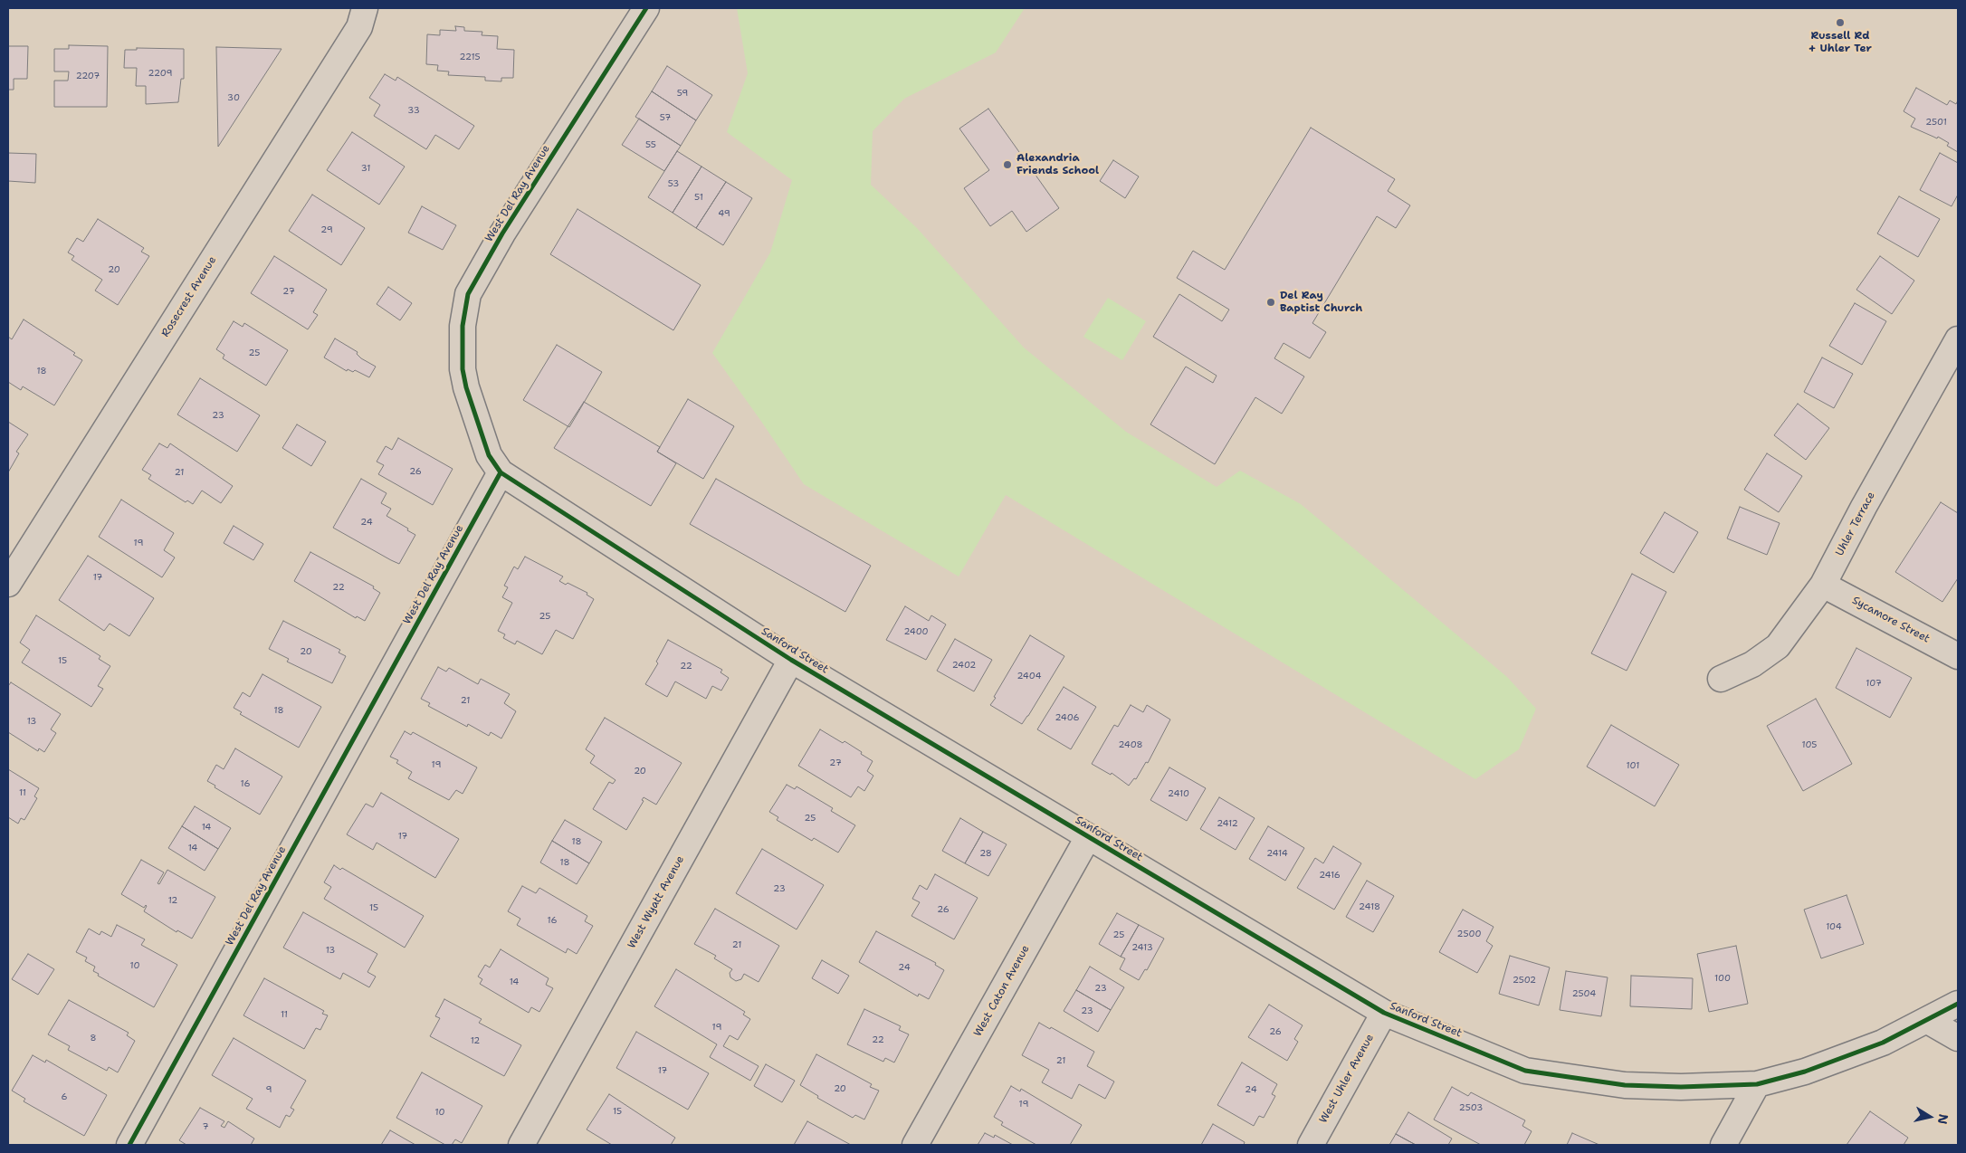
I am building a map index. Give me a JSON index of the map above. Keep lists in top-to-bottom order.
{
  "streets": {
    "street": [
      "West Del Ray Avenue",
      "Rosecrest Avenue",
      "Uhler Terrace",
      "Sycamore Street",
      "Sanford Street",
      "West Wyatt Avenue",
      "West Caton Avenue",
      "West Uhler Avenue"
    ]
  },
  "crossings": [
    ["West Del Ray Avenue", "Sanford Street"],
    ["Uhler Terrace", "Sycamore Street"],
    ["Sanford Street", "West Wyatt Avenue"],
    ["Sanford Street", "West Caton Avenue"],
    ["Sanford Street", "West Uhler Avenue"]
  ],
  "places": ["Russell Rd + Uhler Ter", "Alexandria Friends School", "Del Ray Baptist Church"],
  "house_numbers": [
    "2215",
    "2209",
    "2207",
    "59",
    "30",
    "33",
    "57",
    "2501",
    "55",
    "31",
    "53",
    "51",
    "49",
    "29",
    "20",
    "27",
    "25",
    "18",
    "23",
    "26",
    "21",
    "24",
    "19",
    "17",
    "22",
    "25",
    "2400",
    "20",
    "15",
    "2402",
    "22",
    "2404",
    "107",
    "21",
    "18",
    "2406",
    "13",
    "2408",
    "105",
    "27",
    "19",
    "101",
    "20",
    "16",
    "11",
    "2410",
    "25",
    "2412",
    "14",
    "17",
    "18",
    "14",
    "28",
    "2414",
    "18",
    "2416",
    "23",
    "12",
    "2418",
    "15",
    "26",
    "16",
    "104",
    "2500",
    "25",
    "21",
    "2413",
    "13",
    "10",
    "24",
    "100",
    "2502",
    "14",
    "23",
    "2504",
    "23",
    "11",
    "19",
    "26",
    "8",
    "22",
    "12",
    "21",
    "17",
    "20",
    "9",
    "24",
    "6",
    "19",
    "2503",
    "15",
    "10",
    "7"
  ],
  "north": "right"
}
